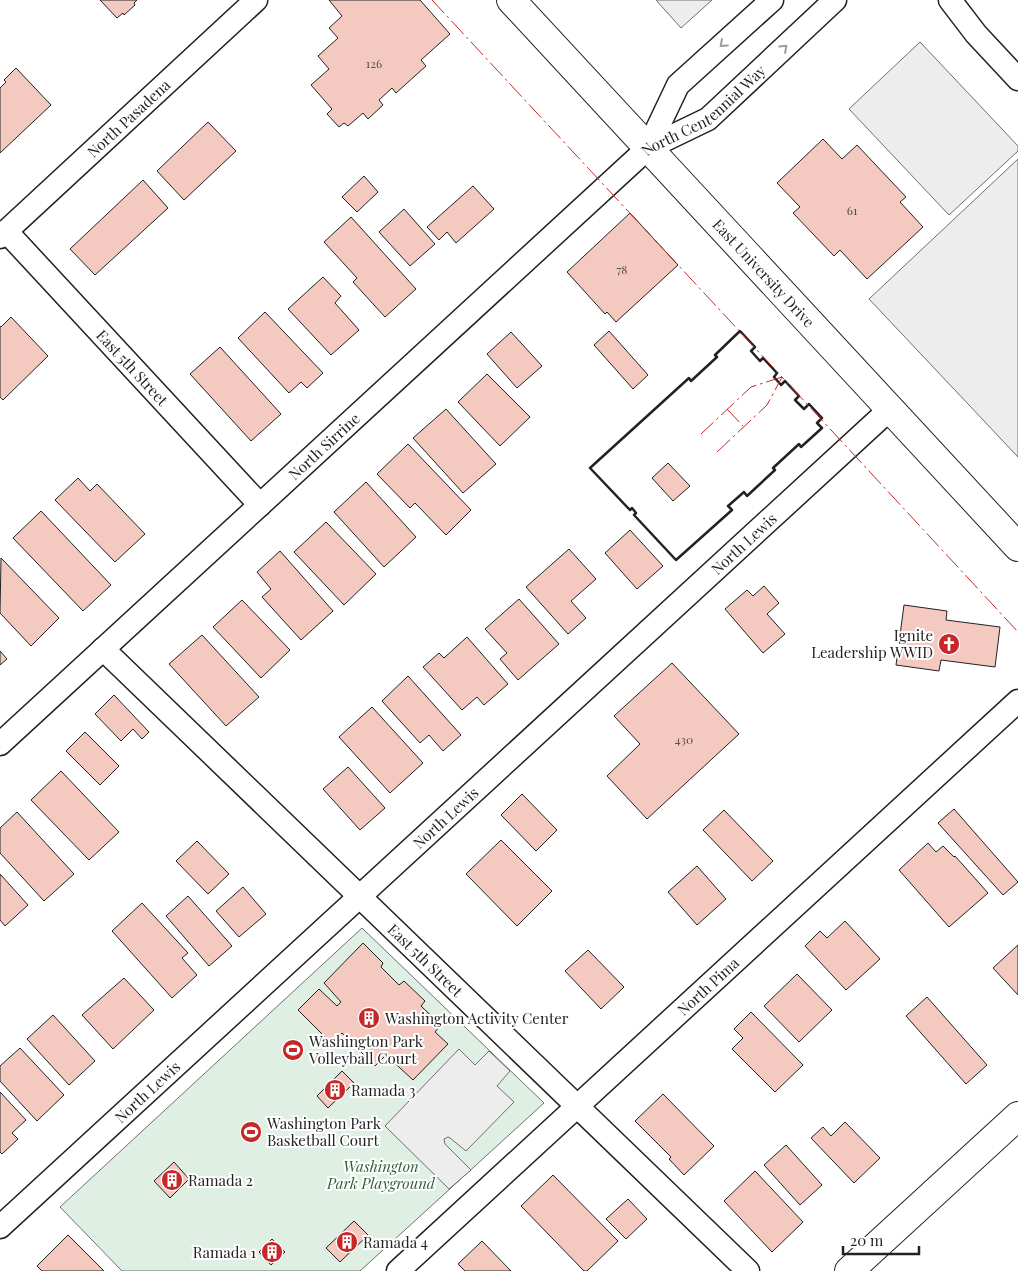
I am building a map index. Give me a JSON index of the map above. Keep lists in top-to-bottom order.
{
  "streets": {
    "main road": ["East University Drive"],
    "street": [
      "North Centennial Way",
      "North Pasadena",
      "East 5th Street",
      "North Sirrine",
      "North Lewis",
      "North Pima"
    ]
  },
  "crossings": [
    ["North Centennial Way", "East University Drive"],
    ["North Centennial Way", "North Sirrine"],
    ["North Pasadena", "East 5th Street"],
    ["East University Drive", "North Sirrine"],
    ["East University Drive", "North Lewis"],
    ["East 5th Street", "North Sirrine"],
    ["East 5th Street", "North Lewis"],
    ["East 5th Street", "North Pima"]
  ],
  "parks": ["Washington Park Playground"],
  "places": {
    "church": ["Ignite Leadership WWID"],
    "building": [
      "Washington Activity Center",
      "Ramada 3",
      "Ramada 2",
      "Ramada 4",
      "Ramada 1"
    ],
    "sports": ["Washington Park Volleyball Court", "Washington Park Basketball Court"]
  },
  "house_numbers": [
    "126",
    "61",
    "78",
    "430"
  ],
  "scale_bar": "20 m"
}
